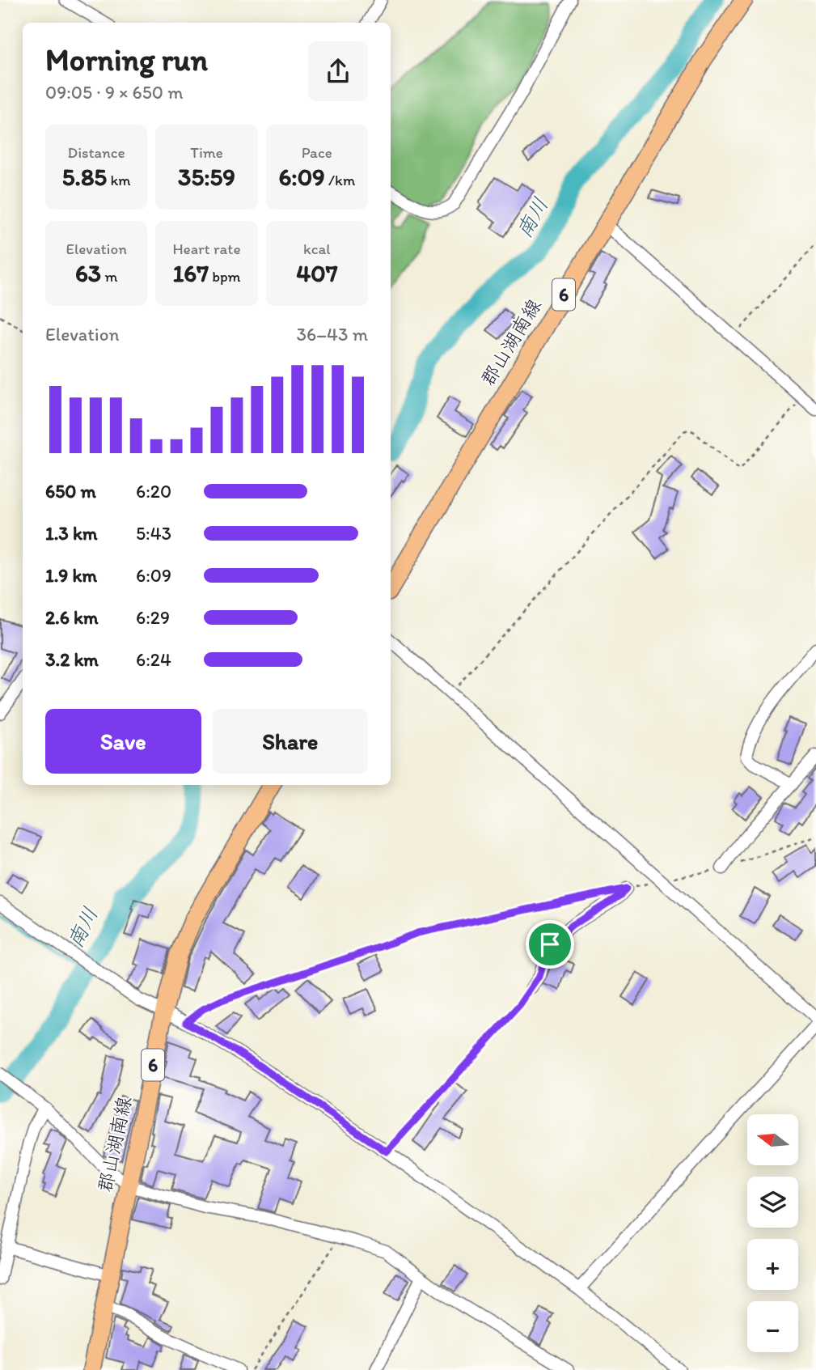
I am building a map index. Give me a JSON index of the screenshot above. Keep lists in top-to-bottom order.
{
  "streets": {
    "main road": ["6", "郡山湖南線"]
  },
  "water": ["南川"],
  "north": "left",
  "page": {
    "heading": ["Morning run", "09:05 · 9 × 650 m"],
    "stats": [
      ["Distance", "5.85 km"],
      ["Time", "35:59"],
      ["Pace", "6:09 /km"],
      ["Elevation", "63 m"],
      ["Heart rate", "167 bpm"],
      ["kcal", "407"]
    ],
    "chart": ["Elevation", "36–43 m"],
    "list": [
      {
        "name": "650 m",
        "note": "6:20"
      },
      {
        "name": "1.3 km",
        "note": "5:43"
      },
      {
        "name": "1.9 km",
        "note": "6:09"
      },
      {
        "name": "2.6 km",
        "note": "6:29"
      },
      {
        "name": "3.2 km",
        "note": "6:24"
      }
    ],
    "buttons": ["Save", "Share"],
    "map_buttons": ["+", "−"]
  }
}
